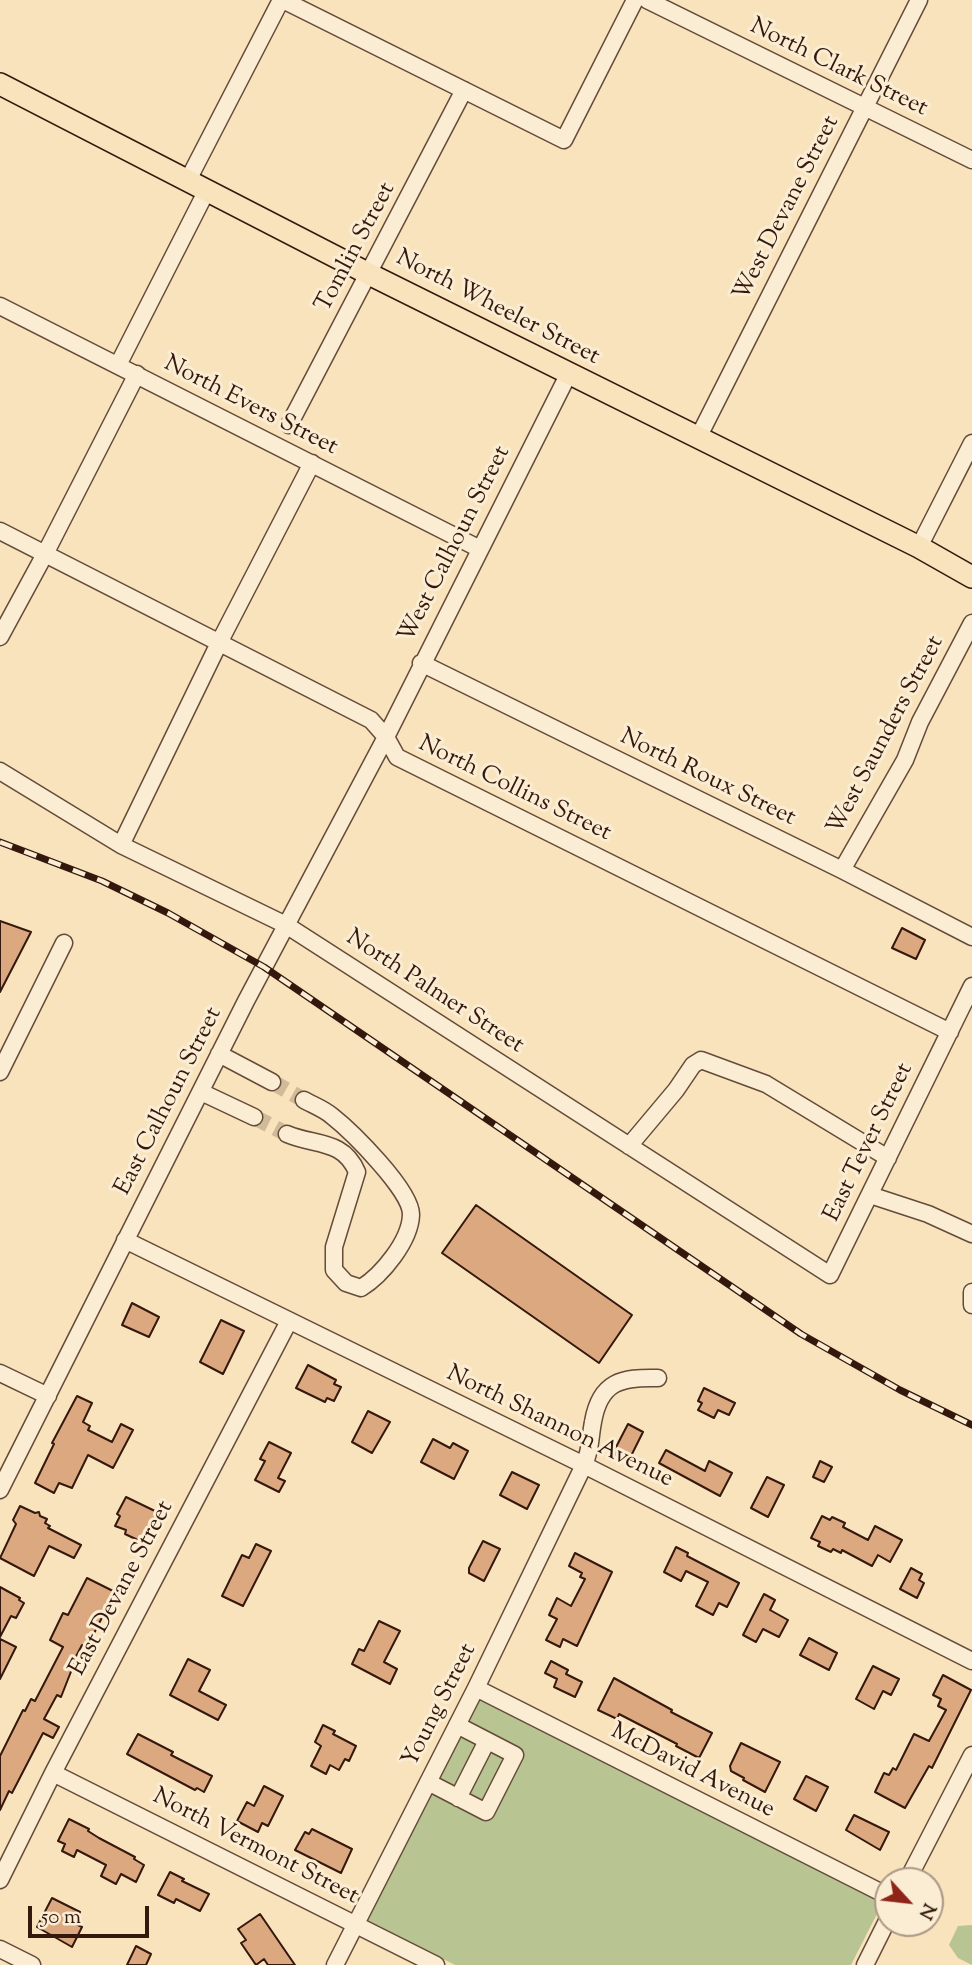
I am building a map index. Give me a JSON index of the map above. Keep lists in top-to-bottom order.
{
  "streets": {
    "main road": ["North Wheeler Street"],
    "street": [
      "North Clark Street",
      "West Devane Street",
      "Tomlin Street",
      "North Evers Street",
      "West Calhoun Street",
      "West Saunders Street",
      "North Roux Street",
      "North Collins Street",
      "North Palmer Street",
      "East Calhoun Street",
      "East Tever Street",
      "North Shannon Avenue",
      "East Devane Street",
      "Young Street",
      "McDavid Avenue",
      "North Vermont Street"
    ]
  },
  "crossings": [
    ["North Clark Street", "West Devane Street"],
    ["West Devane Street", "North Wheeler Street"],
    ["Tomlin Street", "North Wheeler Street"],
    ["North Wheeler Street", "West Calhoun Street"],
    ["North Evers Street", "West Calhoun Street"],
    ["West Calhoun Street", "North Roux Street"],
    ["West Calhoun Street", "North Collins Street"],
    ["West Calhoun Street", "East Calhoun Street"],
    ["West Saunders Street", "North Roux Street"],
    ["North Collins Street", "East Calhoun Street"],
    ["North Collins Street", "East Tever Street"],
    ["North Palmer Street", "East Calhoun Street"],
    ["North Palmer Street", "East Tever Street"],
    ["East Calhoun Street", "North Shannon Avenue"],
    ["North Shannon Avenue", "East Devane Street"],
    ["North Shannon Avenue", "Young Street"],
    ["East Devane Street", "North Vermont Street"],
    ["Young Street", "McDavid Avenue"],
    ["Young Street", "North Vermont Street"]
  ],
  "scale_bar": "50 m",
  "north": "bottom right"
}
